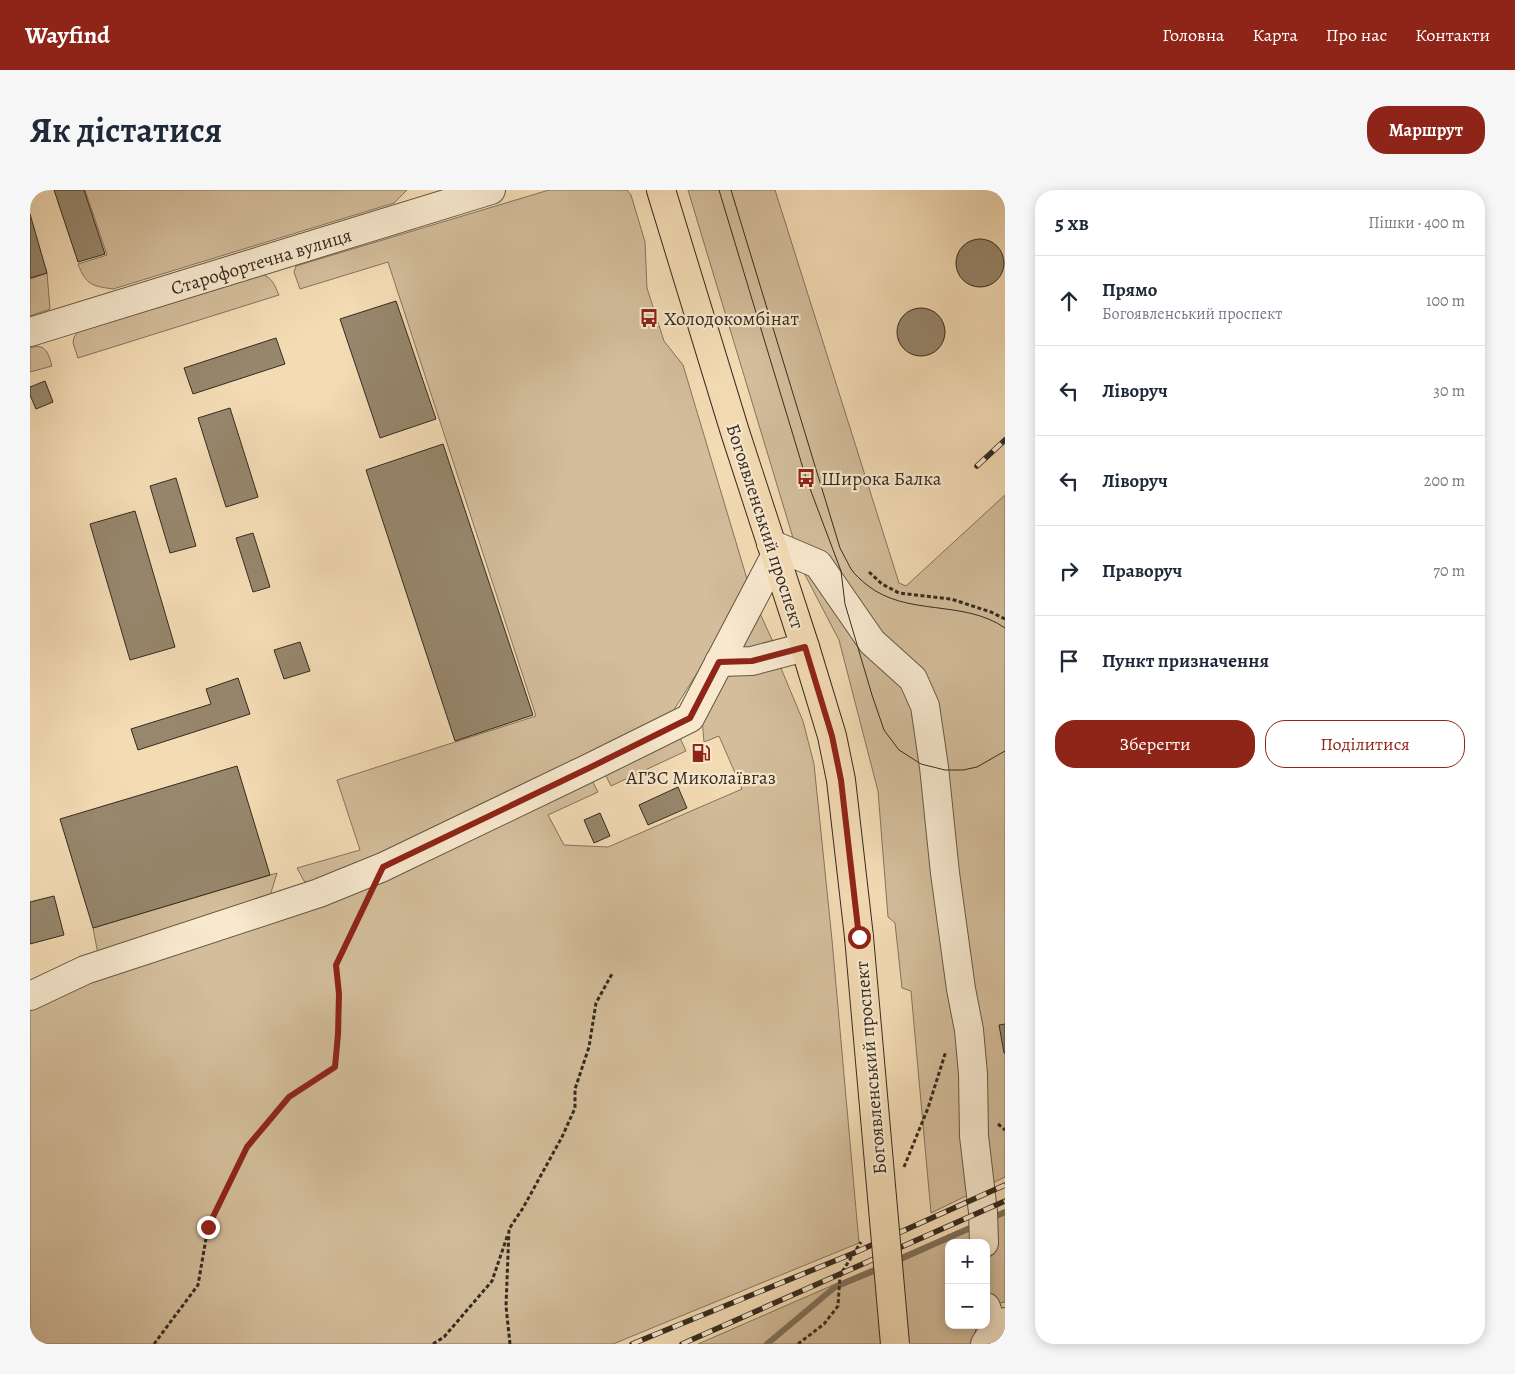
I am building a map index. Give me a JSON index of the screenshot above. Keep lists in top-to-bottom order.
{
  "streets": {
    "main road": ["Богоявленський проспект"],
    "street": ["Старофортечна вулиця"]
  },
  "places": {
    "bus stop": ["Холодокомбінат", "Широка Балка"],
    "fuel station": ["АГЗС Миколаївгаз"]
  },
  "page": {
    "header": "Wayfind",
    "nav": [
      "Головна",
      "Карта",
      "Про нас",
      "Контакти"
    ],
    "title": "Як дістатися",
    "buttons": [
      "Маршрут",
      ["Зберегти", "Поділитися"]
    ],
    "heading": ["5 хв", "Пішки · 400 m"],
    "list": [
      ["Прямо", "Богоявленський проспект", "100 m"],
      ["Ліворуч", "30 m"],
      ["Ліворуч", "200 m"],
      ["Праворуч", "70 m"],
      "Пункт призначення"
    ],
    "map_buttons": ["+", "−"]
  }
}
